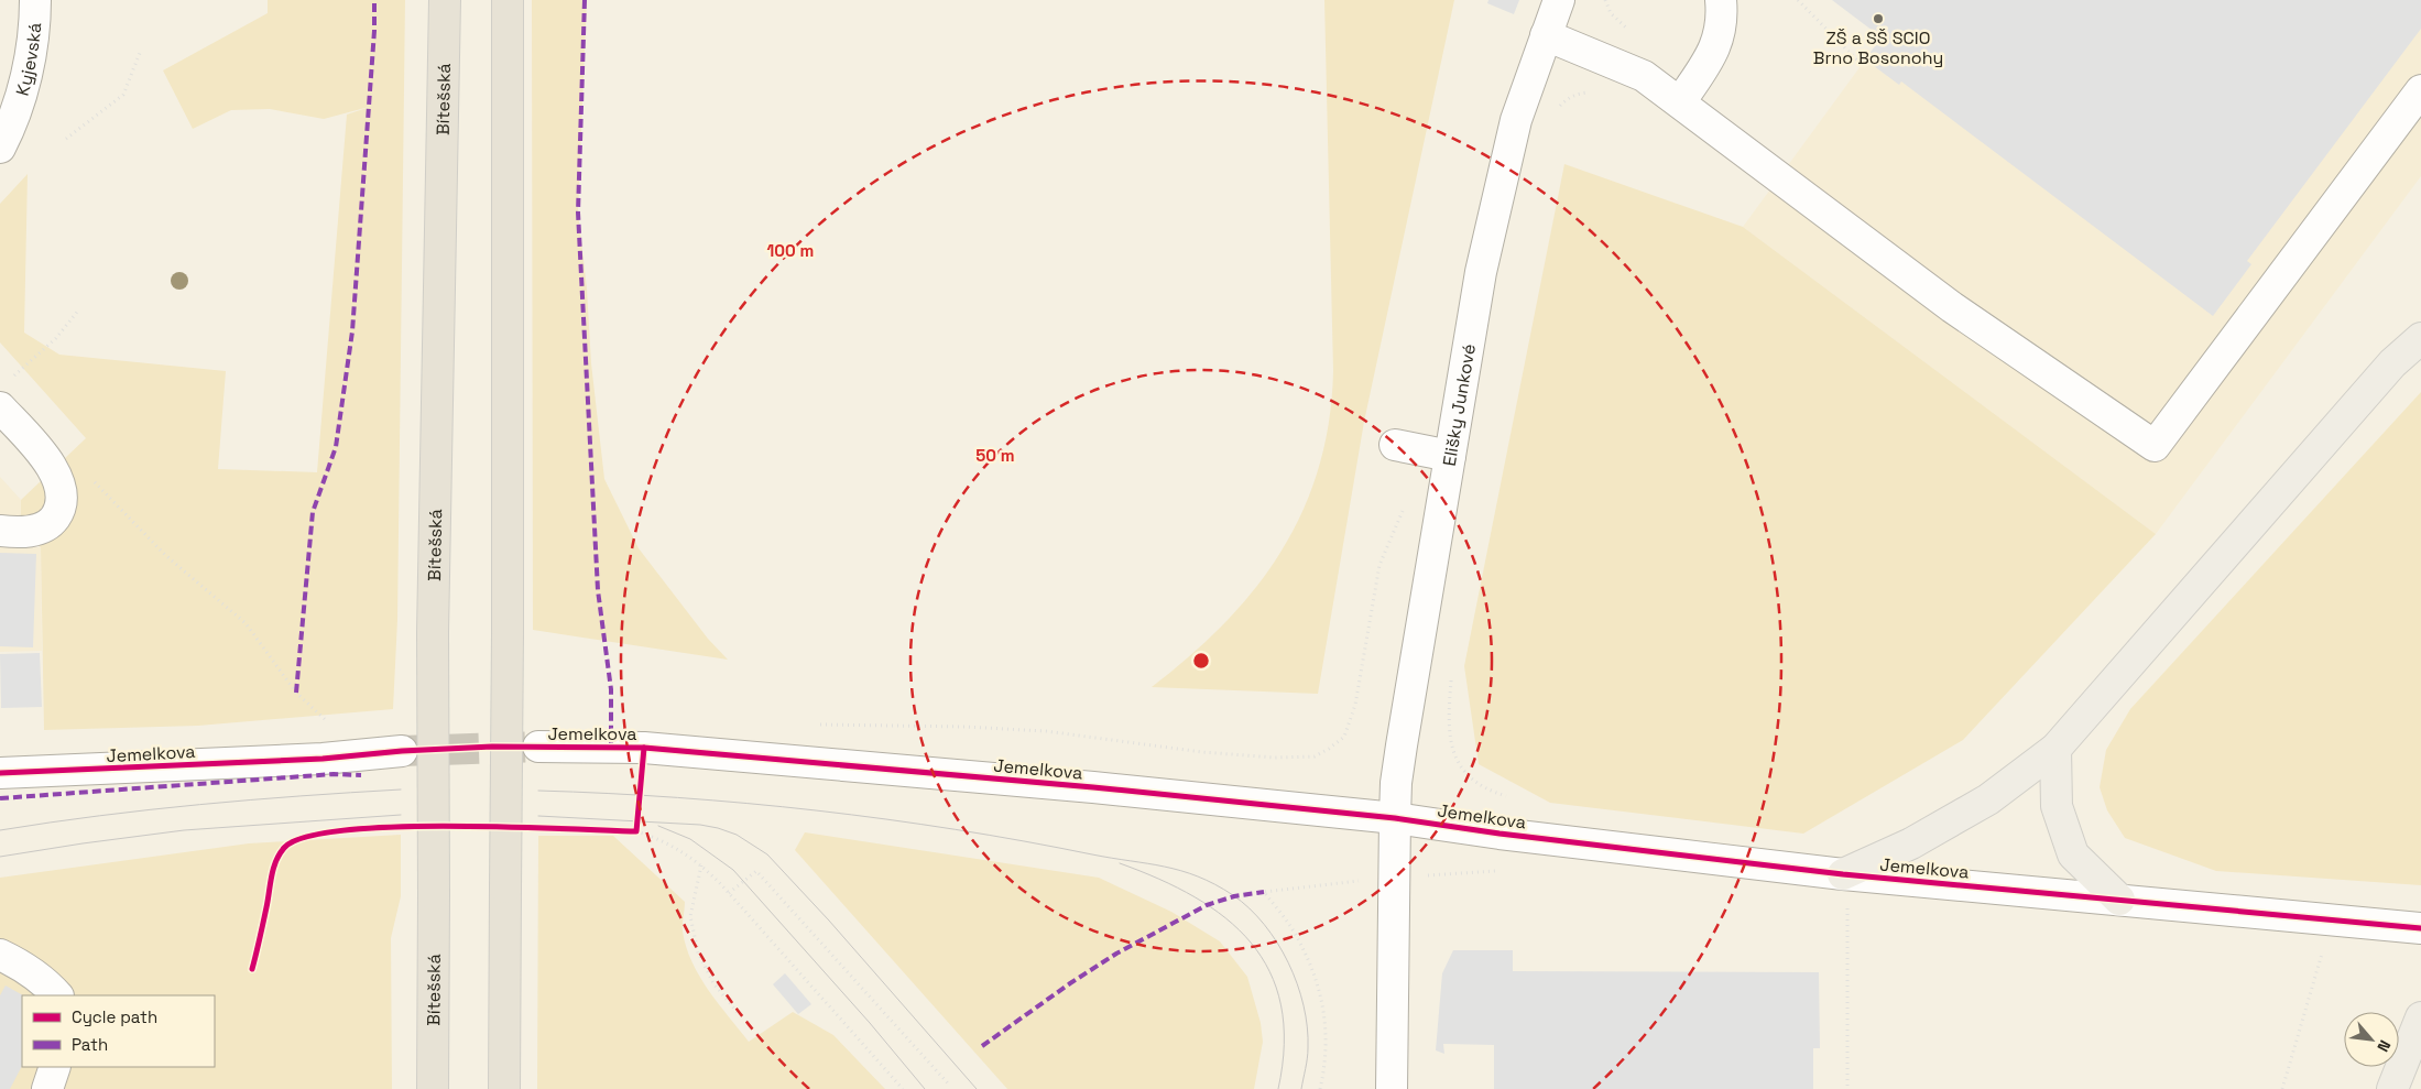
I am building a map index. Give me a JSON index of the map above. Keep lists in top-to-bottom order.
{
  "streets": {
    "highway": ["Bítešská"],
    "street": ["Kyjevská", "Elišky Junkové", "Jemelkova"]
  },
  "crossings": [
    ["Elišky Junkové", "Jemelkova"]
  ],
  "places": ["ZŠ a SŠ SCIO Brno Bosonohy"],
  "legend": ["Cycle path", "Path"],
  "north": "bottom right",
  "rings": ["100 m", "50 m"]
}
